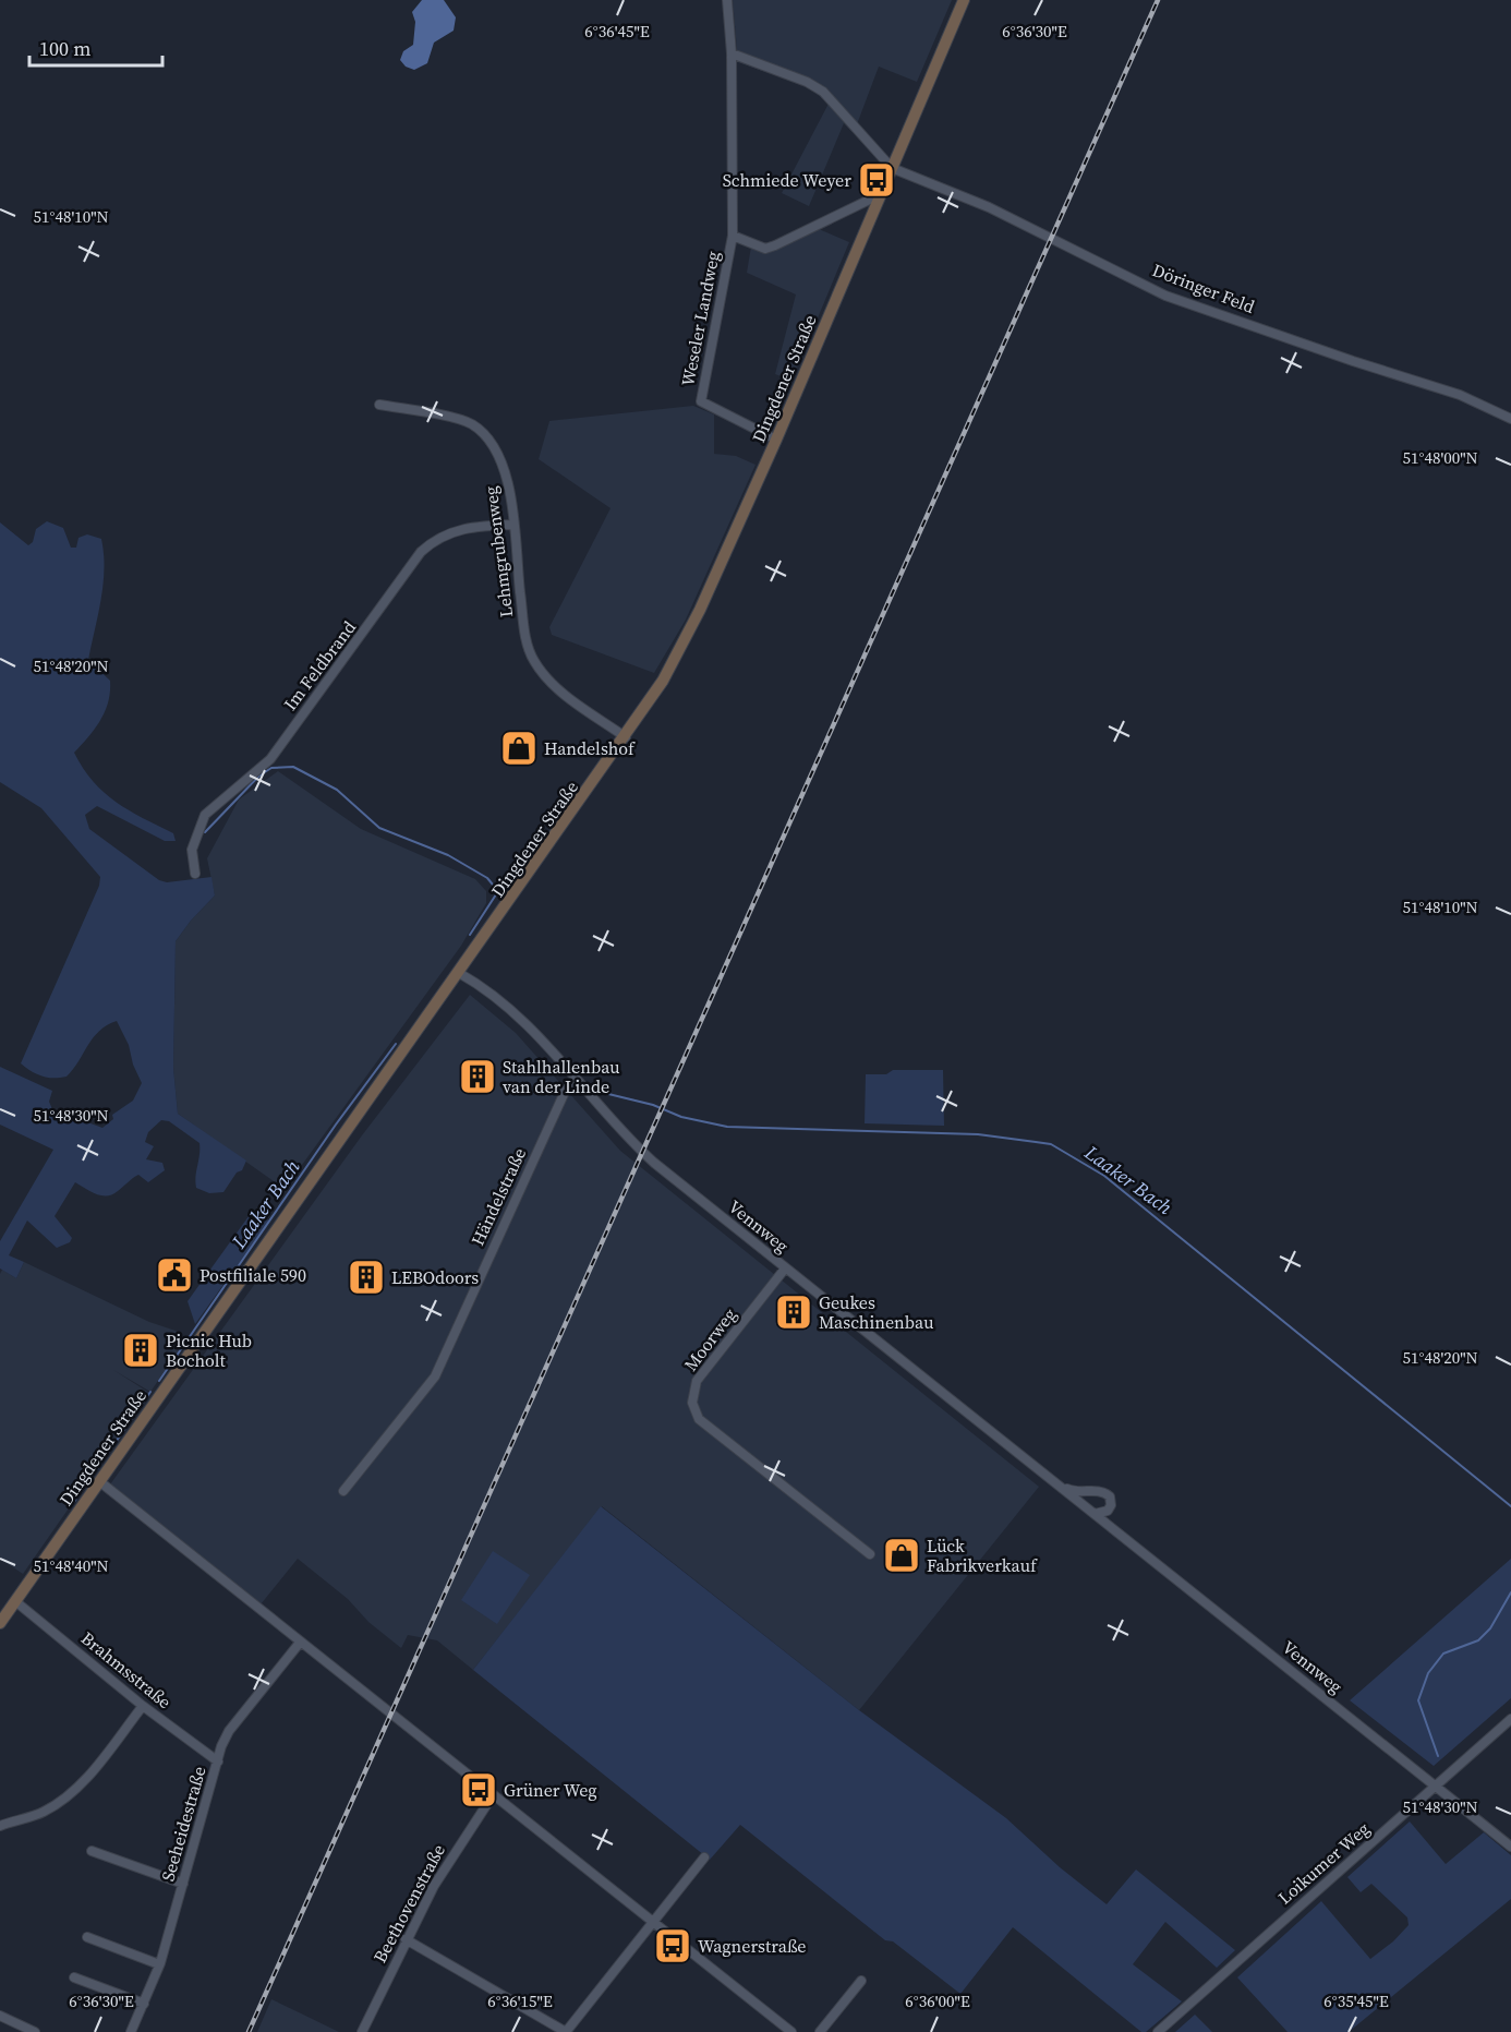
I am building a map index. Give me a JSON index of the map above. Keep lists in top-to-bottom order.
{
  "streets": {
    "main road": ["Dingdener Straße"],
    "street": [
      "Döringer Feld",
      "Weseler Landweg",
      "Lehmgrubenweg",
      "Im Feldbrand",
      "Händelstraße",
      "Vennweg",
      "Moorweg",
      "Brahmsstraße",
      "Seeheidestraße",
      "Loikumer Weg",
      "Beethovenstraße"
    ]
  },
  "crossings": [
    ["Döringer Feld", "Dingdener Straße"],
    ["Weseler Landweg", "Dingdener Straße"],
    ["Dingdener Straße", "Lehmgrubenweg"],
    ["Dingdener Straße", "Vennweg"],
    ["Dingdener Straße", "Brahmsstraße"],
    ["Lehmgrubenweg", "Im Feldbrand"],
    ["Händelstraße", "Vennweg"],
    ["Vennweg", "Moorweg"],
    ["Vennweg", "Loikumer Weg"],
    ["Brahmsstraße", "Seeheidestraße"]
  ],
  "water": ["Laaker Bach"],
  "places": {
    "bus stop": ["Schmiede Weyer", "Grüner Weg", "Wagnerstraße"],
    "shop": ["Handelshof", "Lück Fabrikverkauf"],
    "building": [
      "Stahlhallenbau van der Linde",
      "LEBOdoors",
      "Geukes Maschinenbau",
      "Picnic Hub Bocholt"
    ],
    "public building": ["Postfiliale 590"]
  },
  "scale_bar": "100 m",
  "coordinates": [
    "6°36'45\"E",
    "6°36'30\"E",
    "51°48'10\"N",
    "51°48'00\"N",
    "51°48'20\"N",
    "51°48'30\"N",
    "51°48'40\"N",
    "6°36'15\"E",
    "6°36'00\"E",
    "6°35'45\"E"
  ]
}
